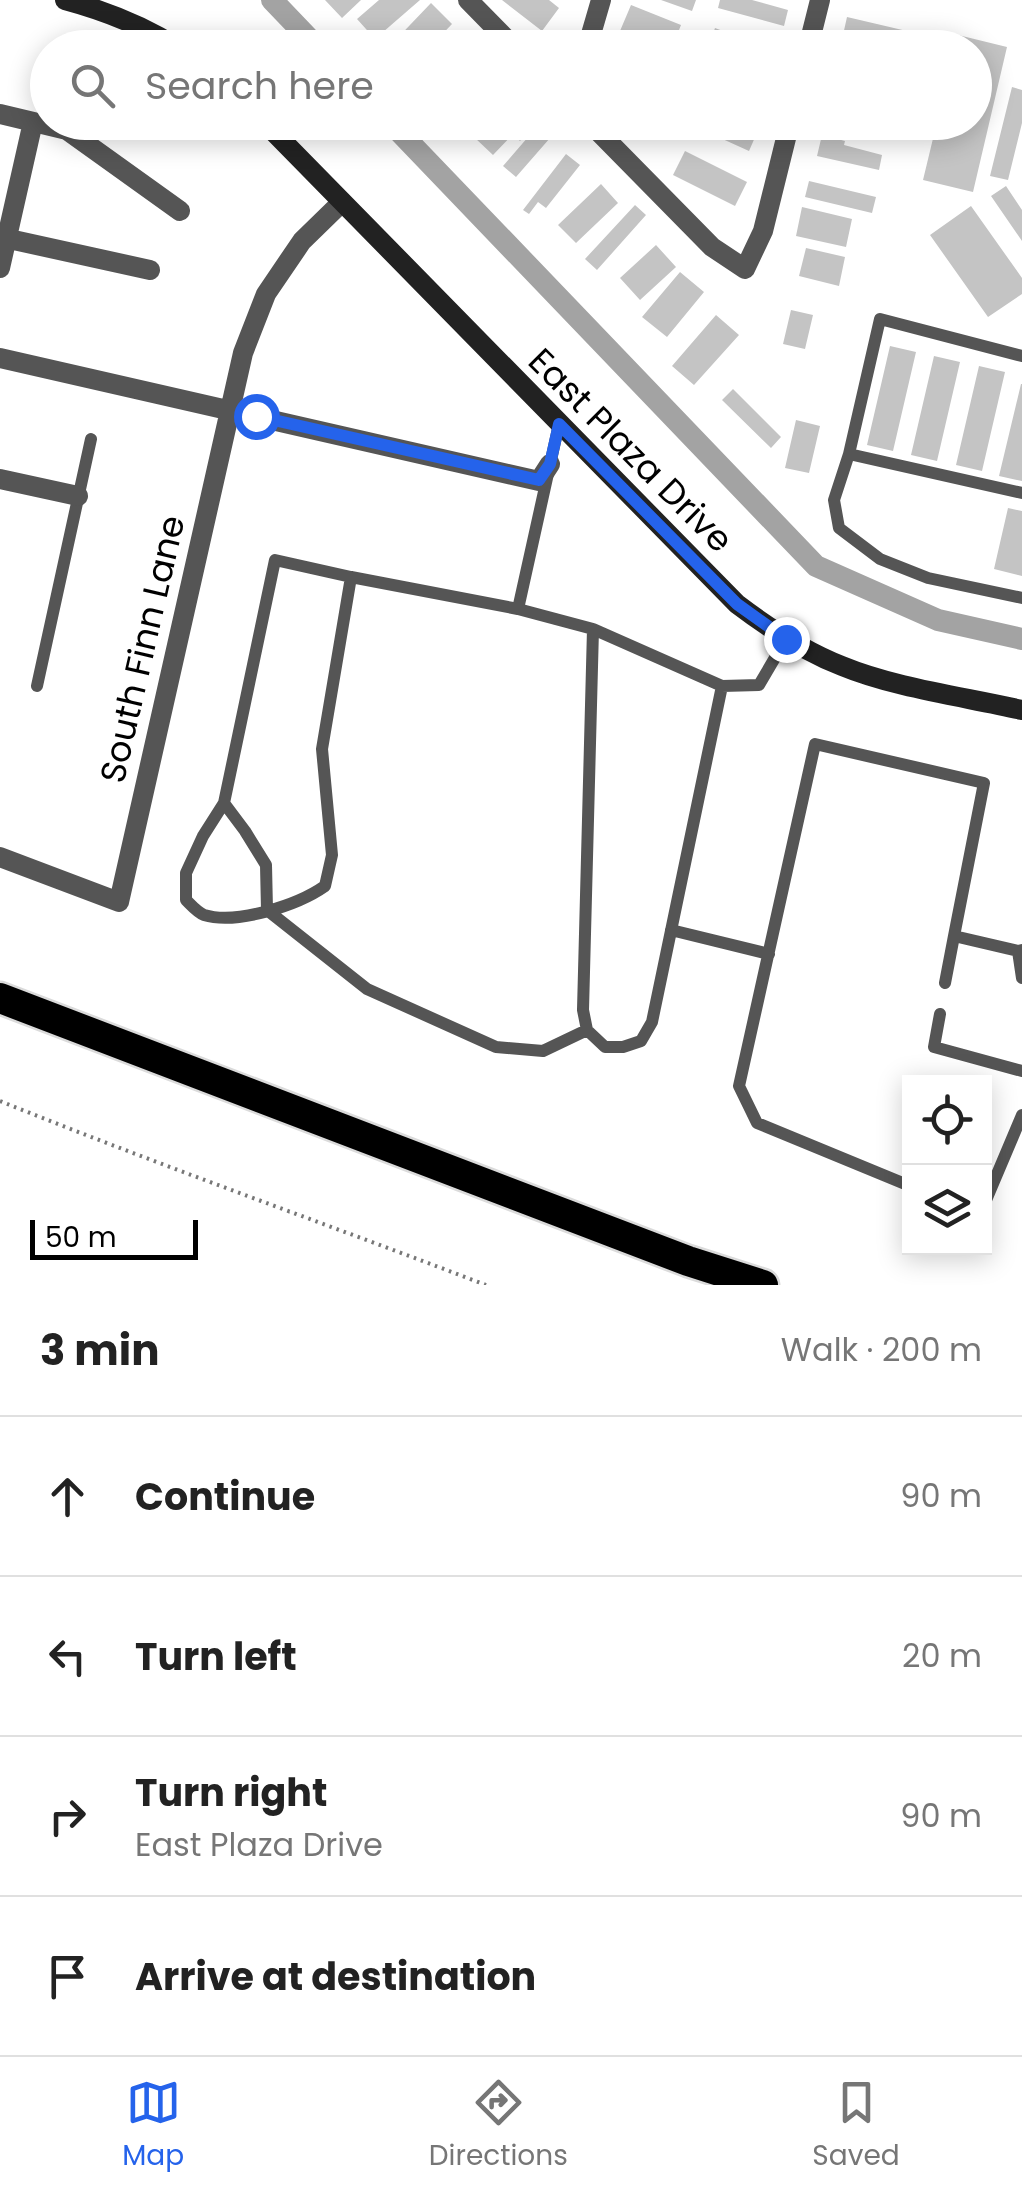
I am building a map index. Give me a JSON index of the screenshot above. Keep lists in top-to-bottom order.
{
  "streets": {
    "street": ["East Plaza Drive", "South Finn Lane"]
  },
  "crossings": [
    ["East Plaza Drive", "South Finn Lane"]
  ],
  "scale_bar": "50 m",
  "page": {
    "search": "Search here",
    "scale": "50 m",
    "heading": ["3 min", "Walk · 200 m"],
    "list": [
      ["Continue", "90 m"],
      ["Turn left", "20 m"],
      ["Turn right", "East Plaza Drive", "90 m"],
      "Arrive at destination"
    ],
    "nav": ["Map", "Directions", "Saved"]
  }
}
